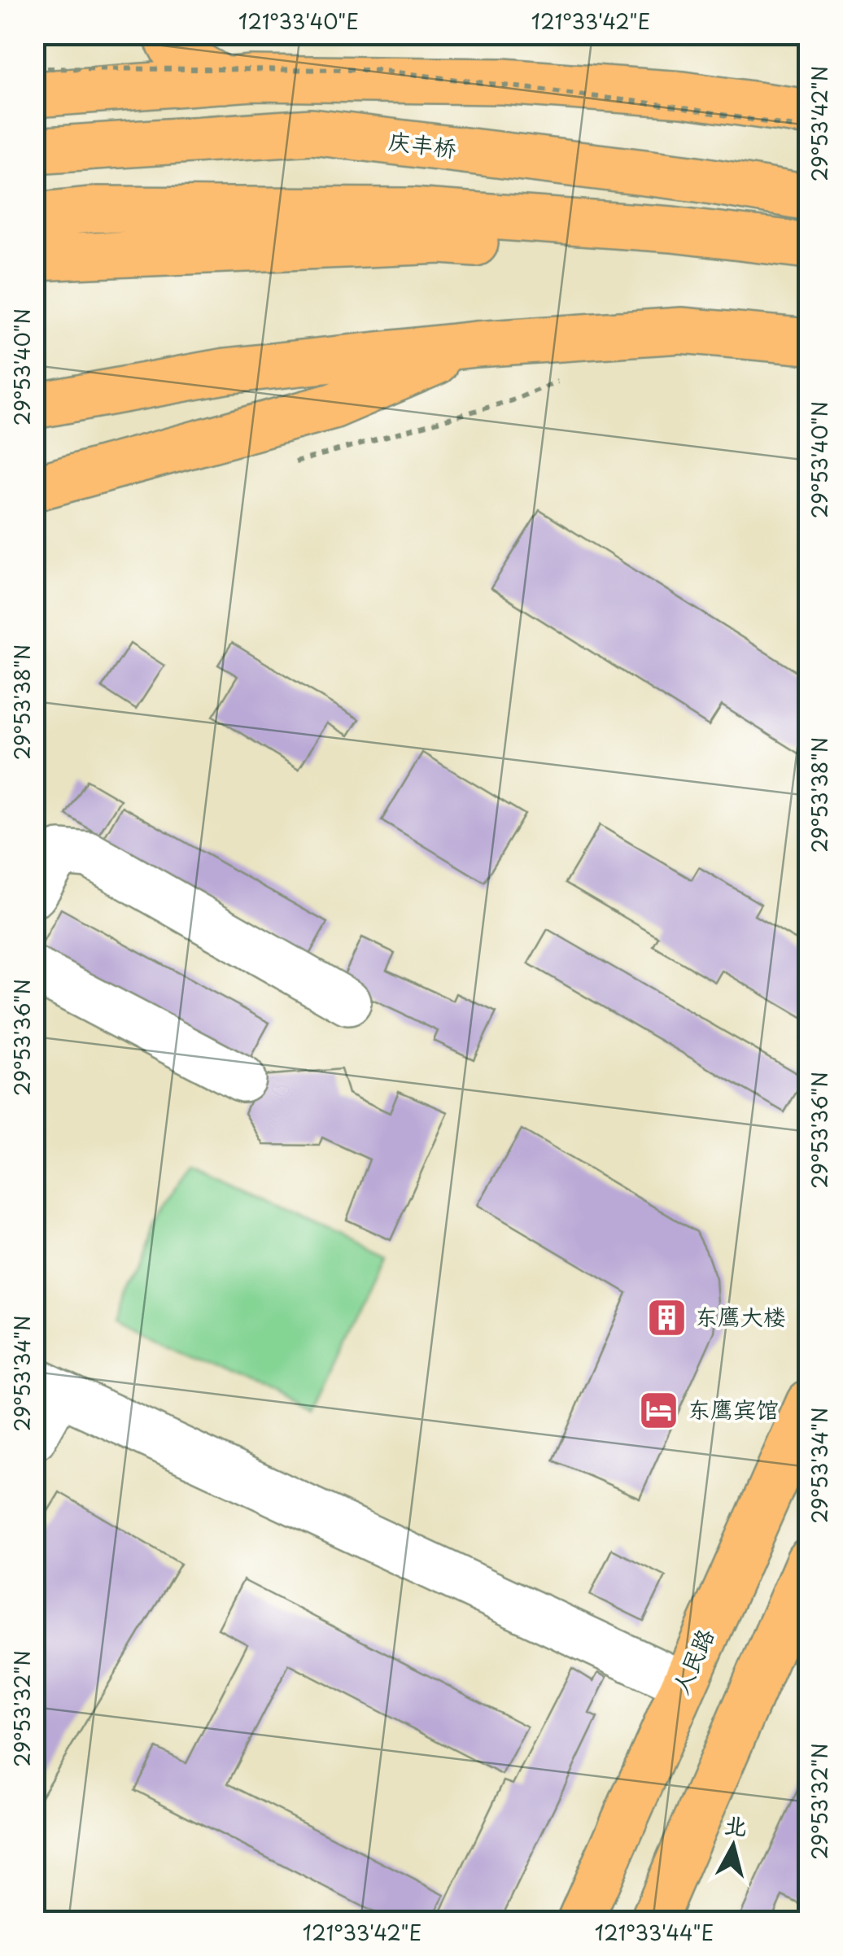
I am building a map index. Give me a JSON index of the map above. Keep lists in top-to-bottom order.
{
  "streets": {
    "main road": ["庆丰桥", "人民路"]
  },
  "places": {
    "building": ["东鹰大楼"],
    "hotel": ["东鹰宾馆"]
  },
  "north": "top",
  "coordinates": [
    "121°33'40\"E",
    "121°33'42\"E",
    "29°53'42\"N",
    "29°53'40\"N",
    "29°53'38\"N",
    "29°53'36\"N",
    "29°53'34\"N",
    "29°53'32\"N",
    "121°33'44\"E"
  ]
}
